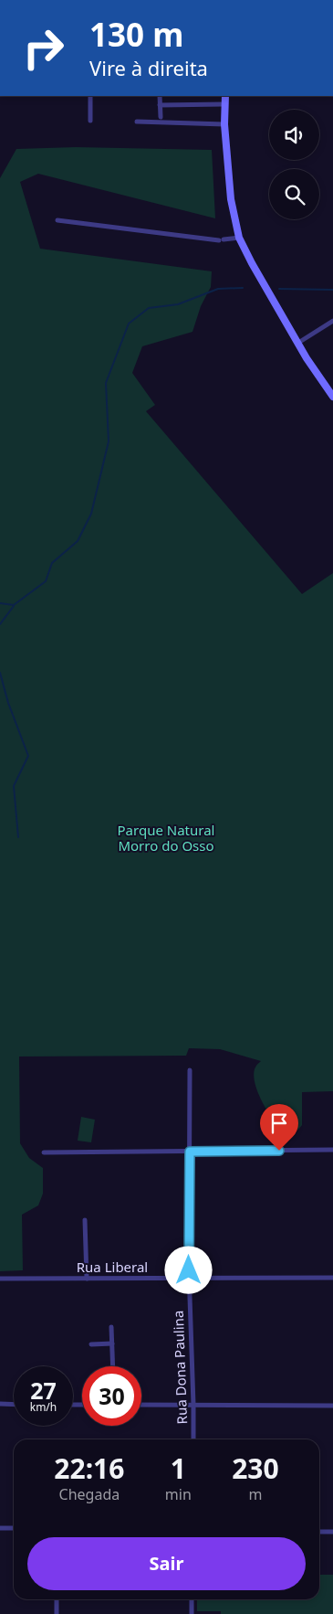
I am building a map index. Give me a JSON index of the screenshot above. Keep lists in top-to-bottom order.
{
  "streets": {
    "street": ["Rua Liberal", "Rua Dona Paulina"]
  },
  "crossings": [
    ["Rua Liberal", "Rua Dona Paulina"]
  ],
  "parks": ["Parque Natural Morro do Osso"],
  "page": {
    "turn": ["130 m", "Vire à direita"],
    "speed": "27 km/h",
    "limit": "30",
    "eta": [
      "22:16",
      "Chegada",
      "1",
      "min",
      "230",
      "m"
    ],
    "buttons": "Sair"
  }
}
